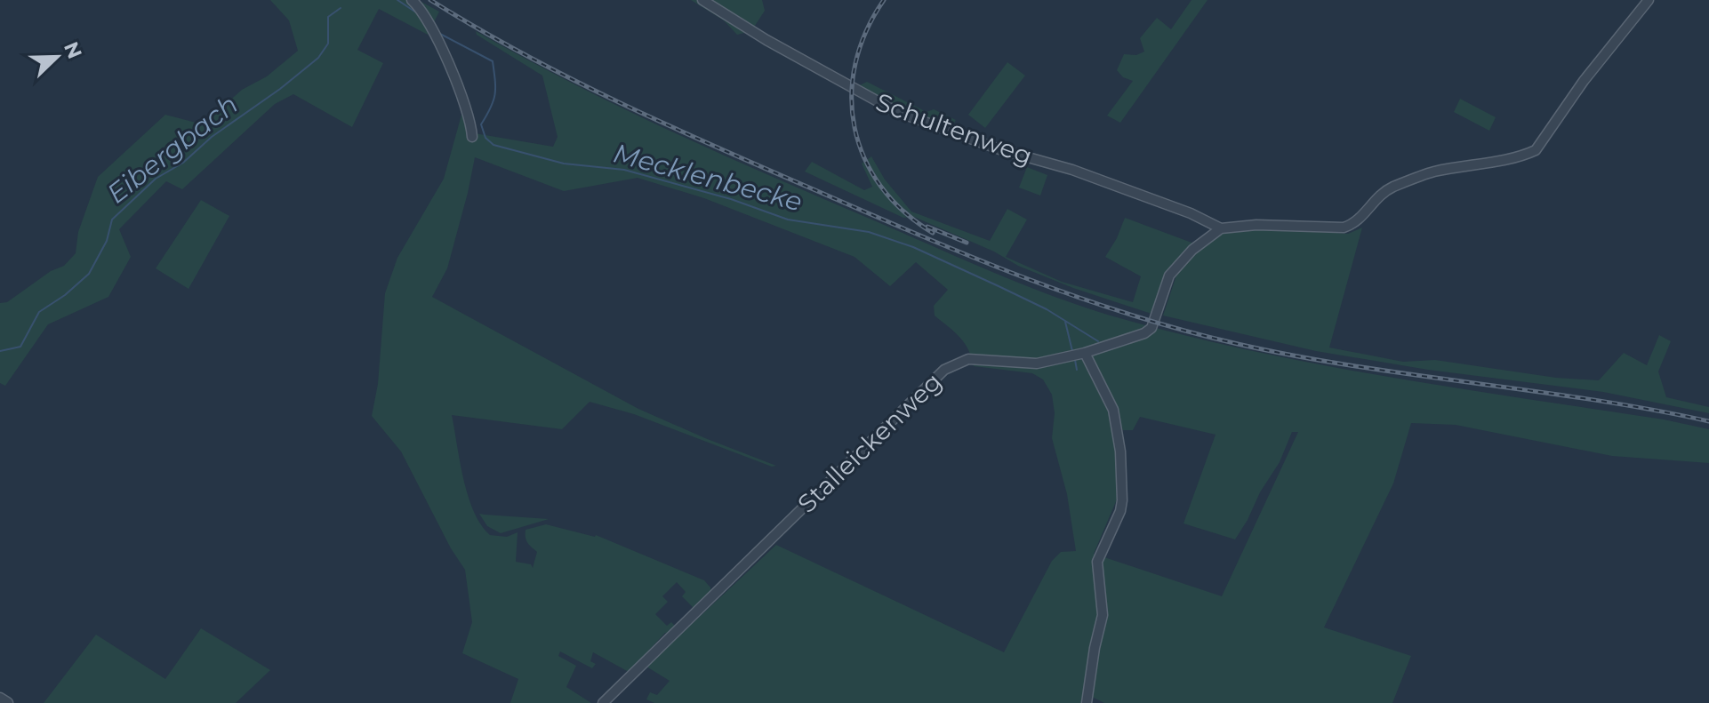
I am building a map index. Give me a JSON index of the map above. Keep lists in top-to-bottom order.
{
  "streets": {
    "street": ["Schultenweg", "Stalleickenweg"]
  },
  "crossings": [
    ["Schultenweg", "Stalleickenweg"]
  ],
  "water": ["Eibergbach", "Mecklenbecke"],
  "north": "top right"
}
